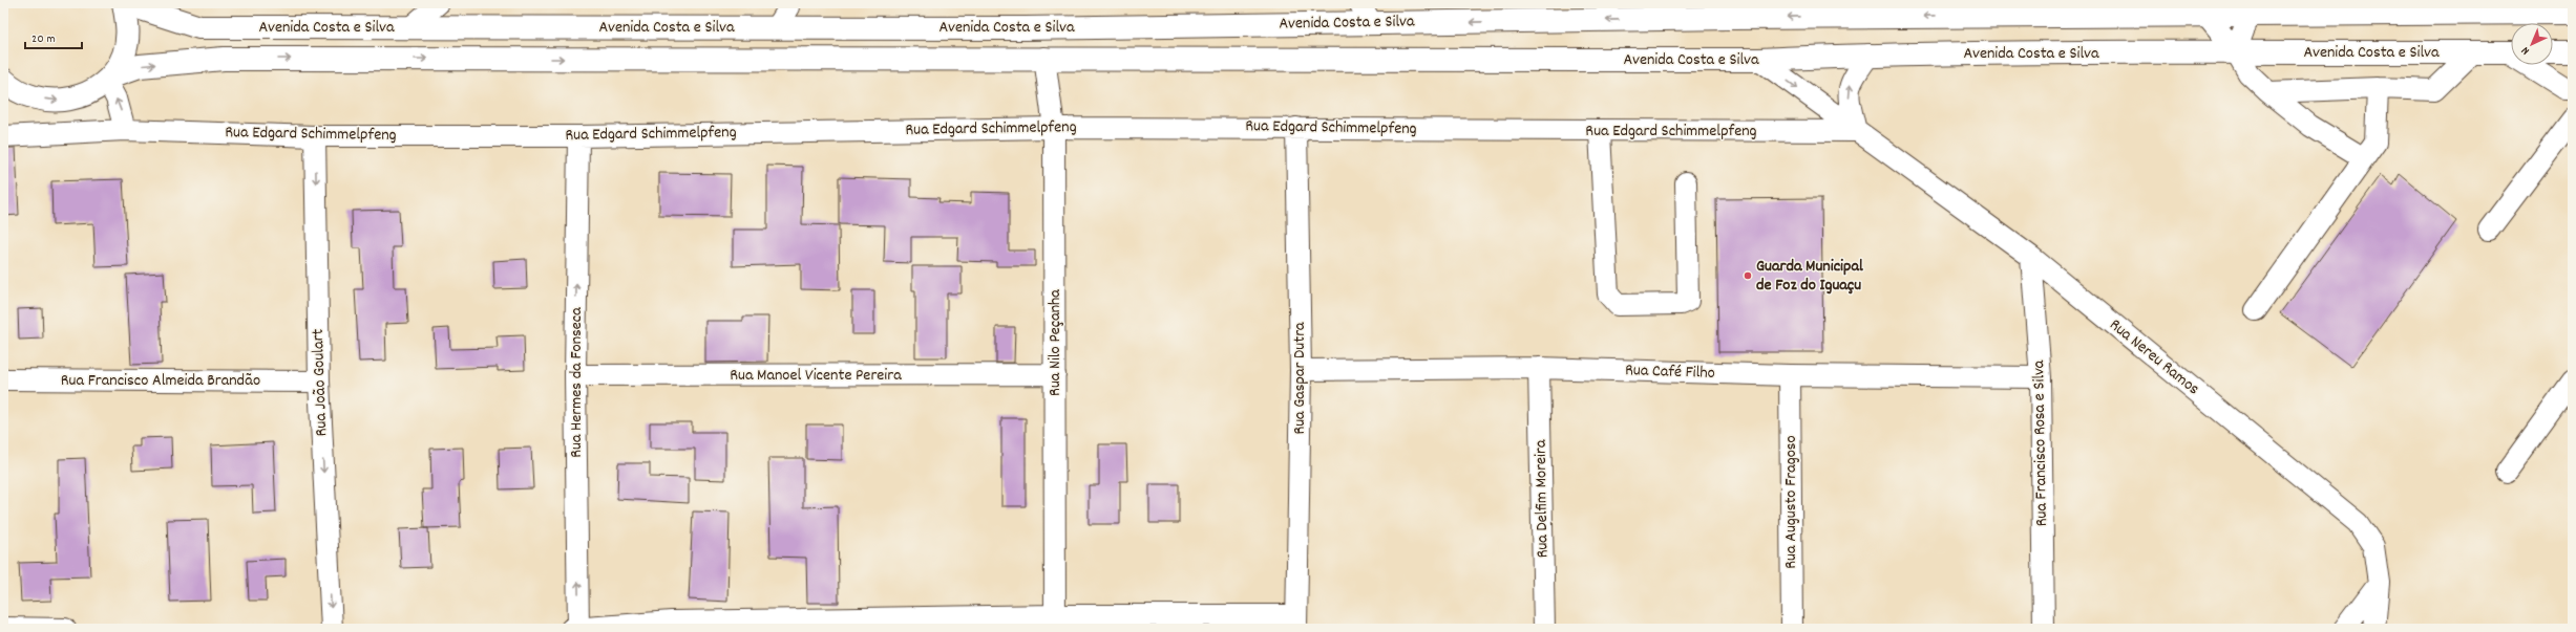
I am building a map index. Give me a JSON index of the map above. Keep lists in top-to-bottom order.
{
  "streets": {
    "main road": ["Avenida Costa e Silva"],
    "street": [
      "Rua Edgard Schimmelpfeng",
      "Rua Nilo Peçanha",
      "Rua Nereu Ramos",
      "Rua Café Filho",
      "Rua Manoel Vicente Pereira",
      "Rua Gaspar Dutra",
      "Rua Francisco Almeida Brandão",
      "Rua João Goulart",
      "Rua Hermes da Fonseca",
      "Rua Francisco Rosa e Silva",
      "Rua Delfim Moreira",
      "Rua Augusto Fragoso"
    ]
  },
  "crossings": [
    ["Avenida Costa e Silva", "Rua Nilo Peçanha"],
    ["Avenida Costa e Silva", "Rua Nereu Ramos"],
    ["Rua Edgard Schimmelpfeng", "Rua Nilo Peçanha"],
    ["Rua Edgard Schimmelpfeng", "Rua Nereu Ramos"],
    ["Rua Edgard Schimmelpfeng", "Rua Gaspar Dutra"],
    ["Rua Edgard Schimmelpfeng", "Rua João Goulart"],
    ["Rua Edgard Schimmelpfeng", "Rua Hermes da Fonseca"],
    ["Rua Nilo Peçanha", "Rua Manoel Vicente Pereira"],
    ["Rua Nereu Ramos", "Rua Francisco Rosa e Silva"],
    ["Rua Café Filho", "Rua Gaspar Dutra"],
    ["Rua Café Filho", "Rua Francisco Rosa e Silva"],
    ["Rua Café Filho", "Rua Delfim Moreira"],
    ["Rua Café Filho", "Rua Augusto Fragoso"],
    ["Rua Manoel Vicente Pereira", "Rua Hermes da Fonseca"],
    ["Rua Francisco Almeida Brandão", "Rua João Goulart"]
  ],
  "one_way": ["Rua João Goulart", "Rua Hermes da Fonseca"],
  "places": ["Guarda Municipal de Foz do Iguaçu"],
  "scale_bar": "20 m",
  "north": "bottom left"
}
